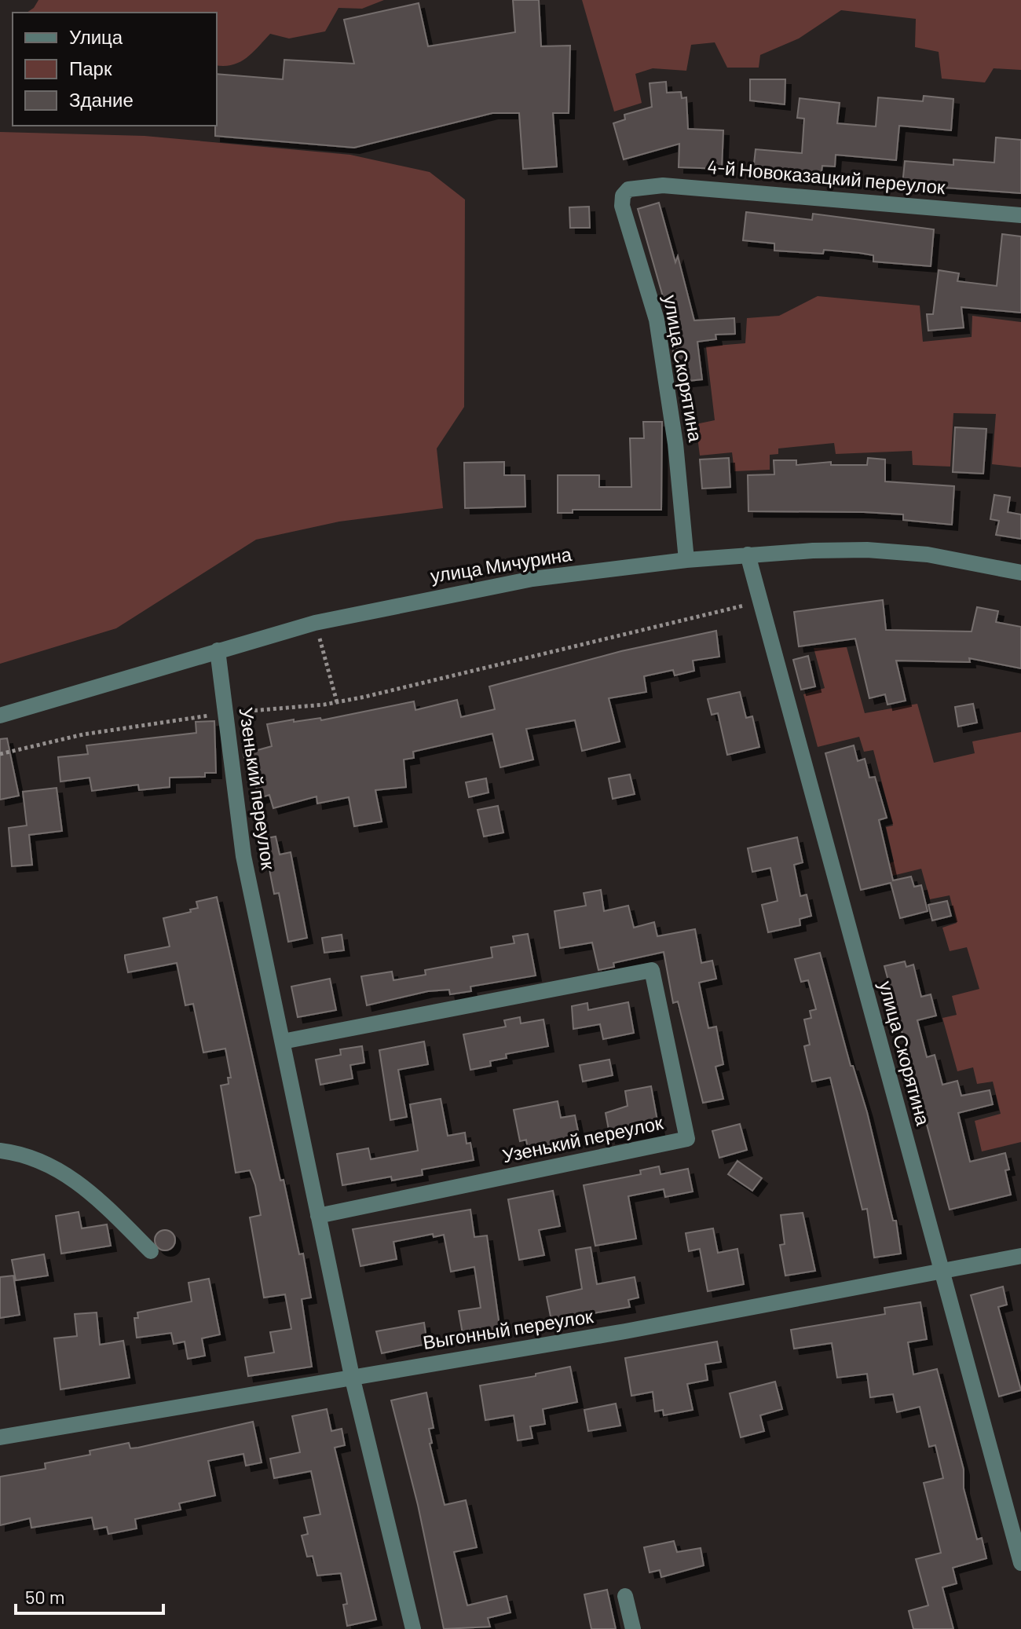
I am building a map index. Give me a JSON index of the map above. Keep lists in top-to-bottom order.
{
  "streets": {
    "street": [
      "4-й Новоказацкий переулок",
      "улица Скорятина",
      "улица Мичурина",
      "Узенький переулок",
      "Выгонный переулок"
    ]
  },
  "crossings": [
    ["4-й Новоказацкий переулок", "улица Скорятина"],
    ["улица Скорятина", "улица Мичурина"],
    ["улица Скорятина", "Выгонный переулок"],
    ["улица Мичурина", "Узенький переулок"],
    ["Узенький переулок", "Выгонный переулок"]
  ],
  "legend": ["Улица", "Парк", "Здание"],
  "scale_bar": "50 m"
}
